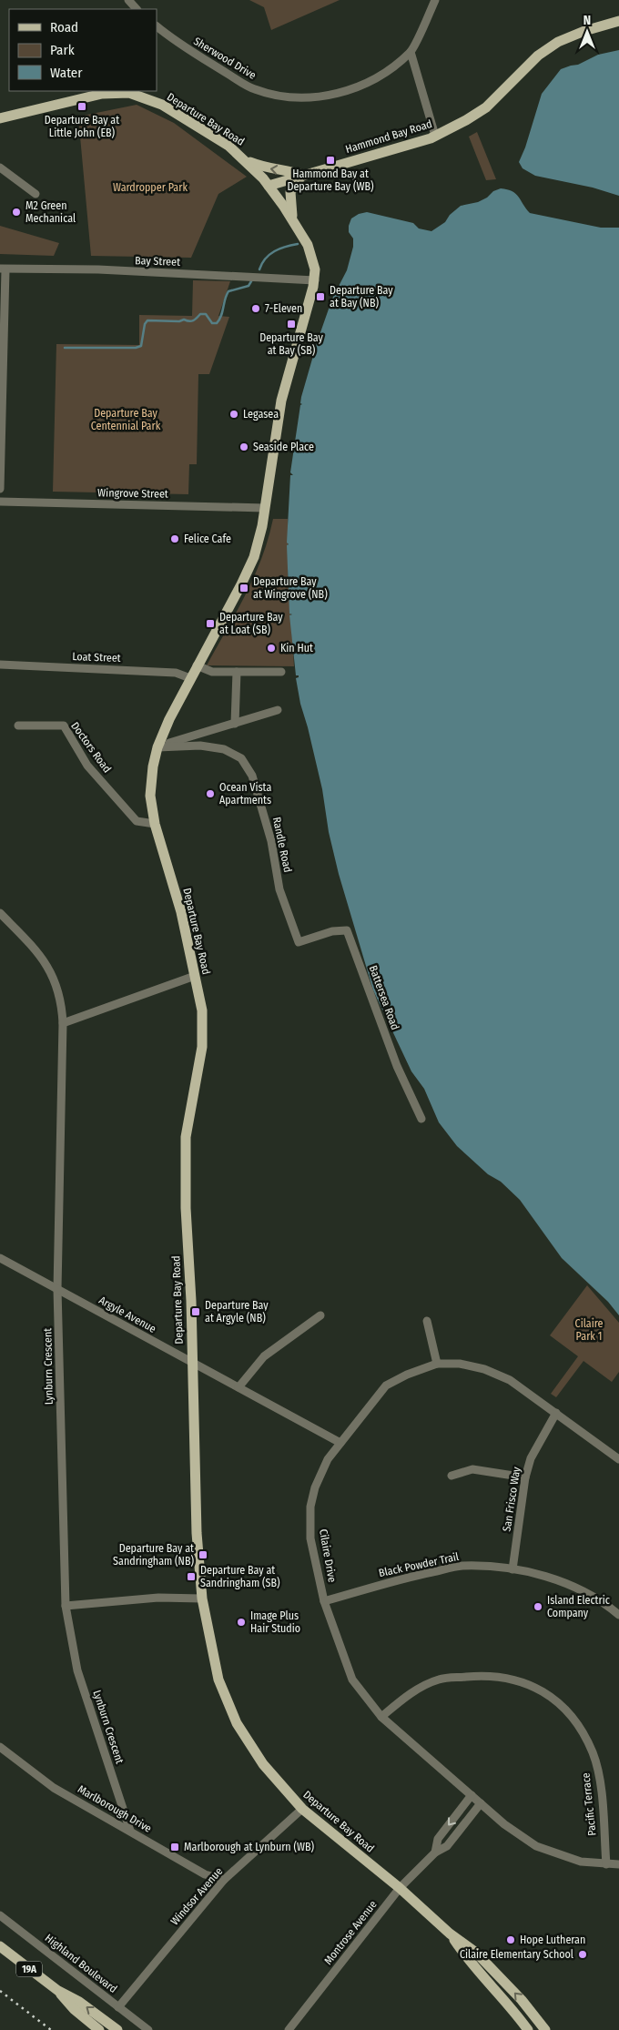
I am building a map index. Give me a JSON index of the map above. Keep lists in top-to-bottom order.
{
  "streets": {
    "main road": ["Departure Bay Road", "Hammond Bay Road", "19A"],
    "street": [
      "Sherwood Drive",
      "Bay Street",
      "Wingrove Street",
      "Loat Street",
      "Doctors Road",
      "Randle Road",
      "Battersea Road",
      "Argyle Avenue",
      "Lynburn Crescent",
      "San Frisco Way",
      "Cilaire Drive",
      "Black Powder Trail",
      "Pacific Terrace",
      "Marlborough Drive",
      "Windsor Avenue",
      "Montrose Avenue",
      "Highland Boulevard"
    ]
  },
  "crossings": [
    ["Departure Bay Road", "Hammond Bay Road"],
    ["Departure Bay Road", "Bay Street"],
    ["Departure Bay Road", "Wingrove Street"],
    ["Departure Bay Road", "Loat Street"],
    ["Departure Bay Road", "Doctors Road"],
    ["Departure Bay Road", "Randle Road"],
    ["Departure Bay Road", "Argyle Avenue"],
    ["Departure Bay Road", "Windsor Avenue"],
    ["Departure Bay Road", "Montrose Avenue"],
    ["Randle Road", "Battersea Road"],
    ["Argyle Avenue", "Lynburn Crescent"],
    ["Argyle Avenue", "Cilaire Drive"],
    ["Lynburn Crescent", "Marlborough Drive"],
    ["San Frisco Way", "Cilaire Drive"],
    ["San Frisco Way", "Black Powder Trail"],
    ["Cilaire Drive", "Black Powder Trail"],
    ["Cilaire Drive", "Pacific Terrace"],
    ["Cilaire Drive", "Montrose Avenue"],
    ["Marlborough Drive", "Windsor Avenue"],
    ["Windsor Avenue", "Highland Boulevard"]
  ],
  "parks": ["Wardropper Park", "Departure Bay Centennial Park", "Cilaire Park 1"],
  "places": {
    "transit": [
      "Departure Bay at Little John (EB)",
      "Hammond Bay at Departure Bay (WB)",
      "Departure Bay at Bay (NB)",
      "Departure Bay at Bay (SB)",
      "Departure Bay at Wingrove (NB)",
      "Departure Bay at Loat (SB)",
      "Departure Bay at Argyle (NB)",
      "Departure Bay at Sandringham (NB)",
      "Departure Bay at Sandringham (SB)",
      "Marlborough at Lynburn (WB)"
    ],
    "other": [
      "M2 Green Mechanical",
      "7-Eleven",
      "Legasea",
      "Seaside Place",
      "Felice Cafe",
      "Kin Hut",
      "Ocean Vista Apartments",
      "Island Electric Company",
      "Image Plus Hair Studio",
      "Hope Lutheran",
      "Cilaire Elementary School"
    ]
  },
  "legend": ["Road", "Park", "Water"],
  "north": "top"
}
